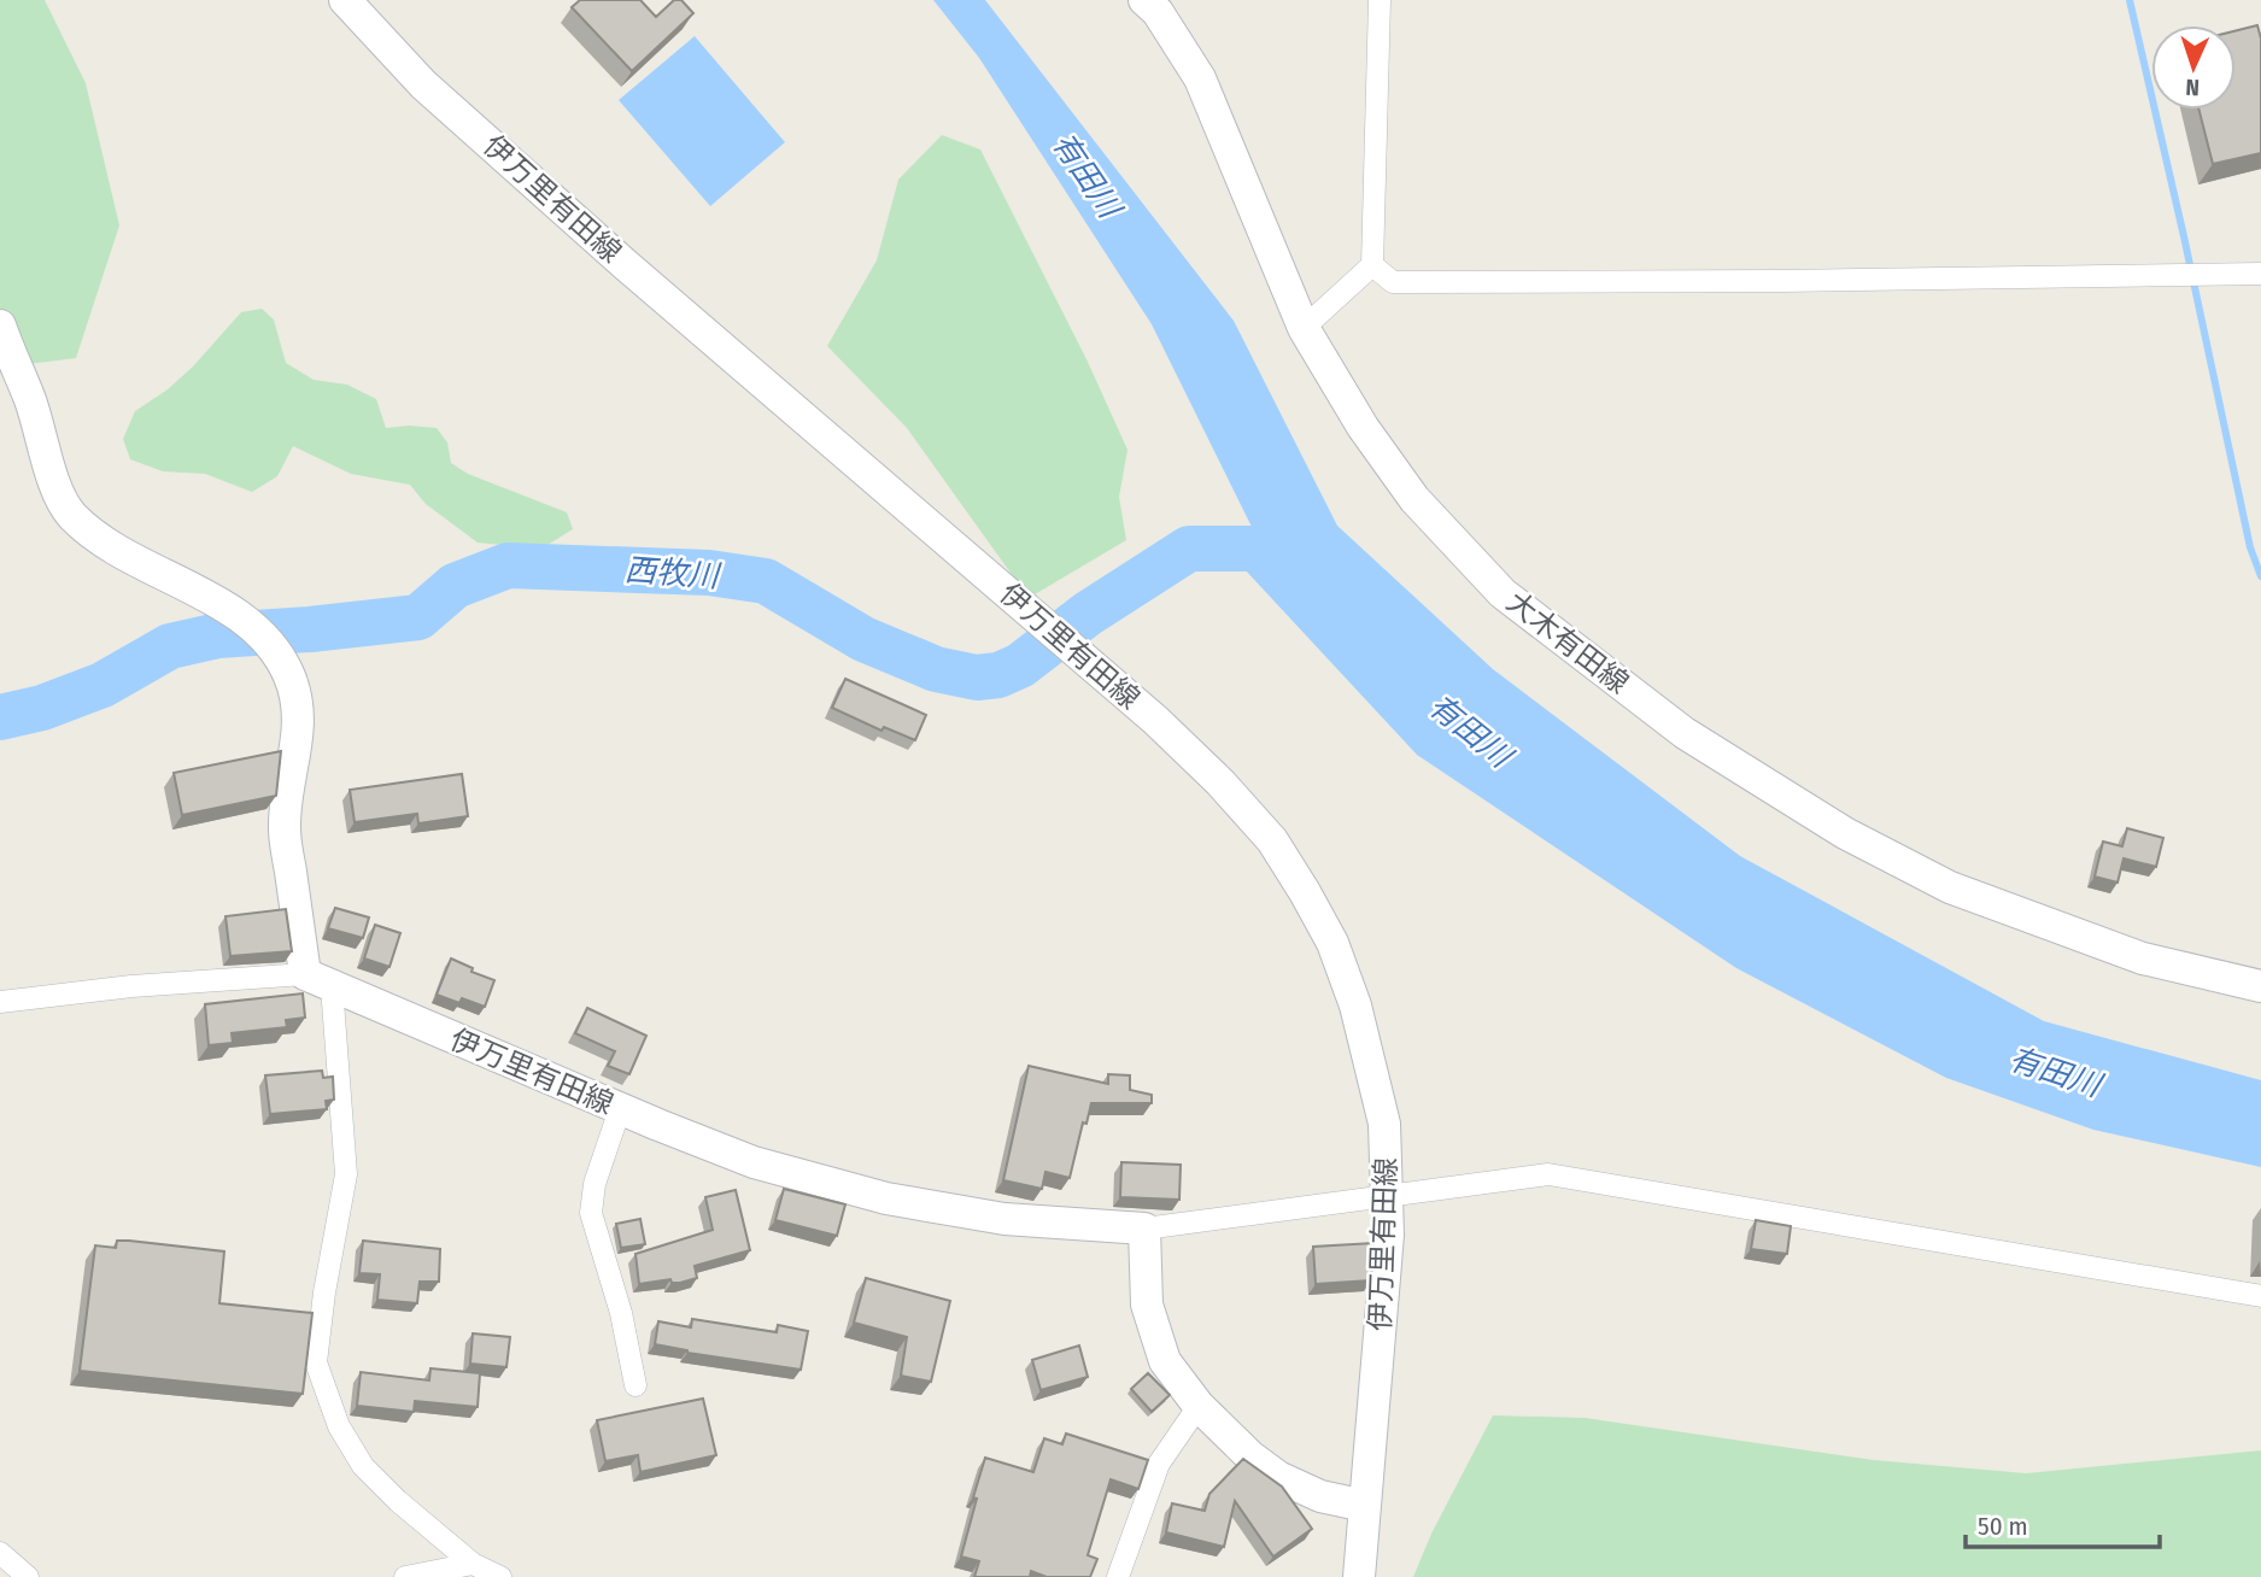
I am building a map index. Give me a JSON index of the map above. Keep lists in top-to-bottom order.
{
  "streets": {
    "main road": ["伊万里有田線", "大木有田線"]
  },
  "water": ["有田川", "西牧川"],
  "scale_bar": "50 m",
  "north": "bottom"
}
